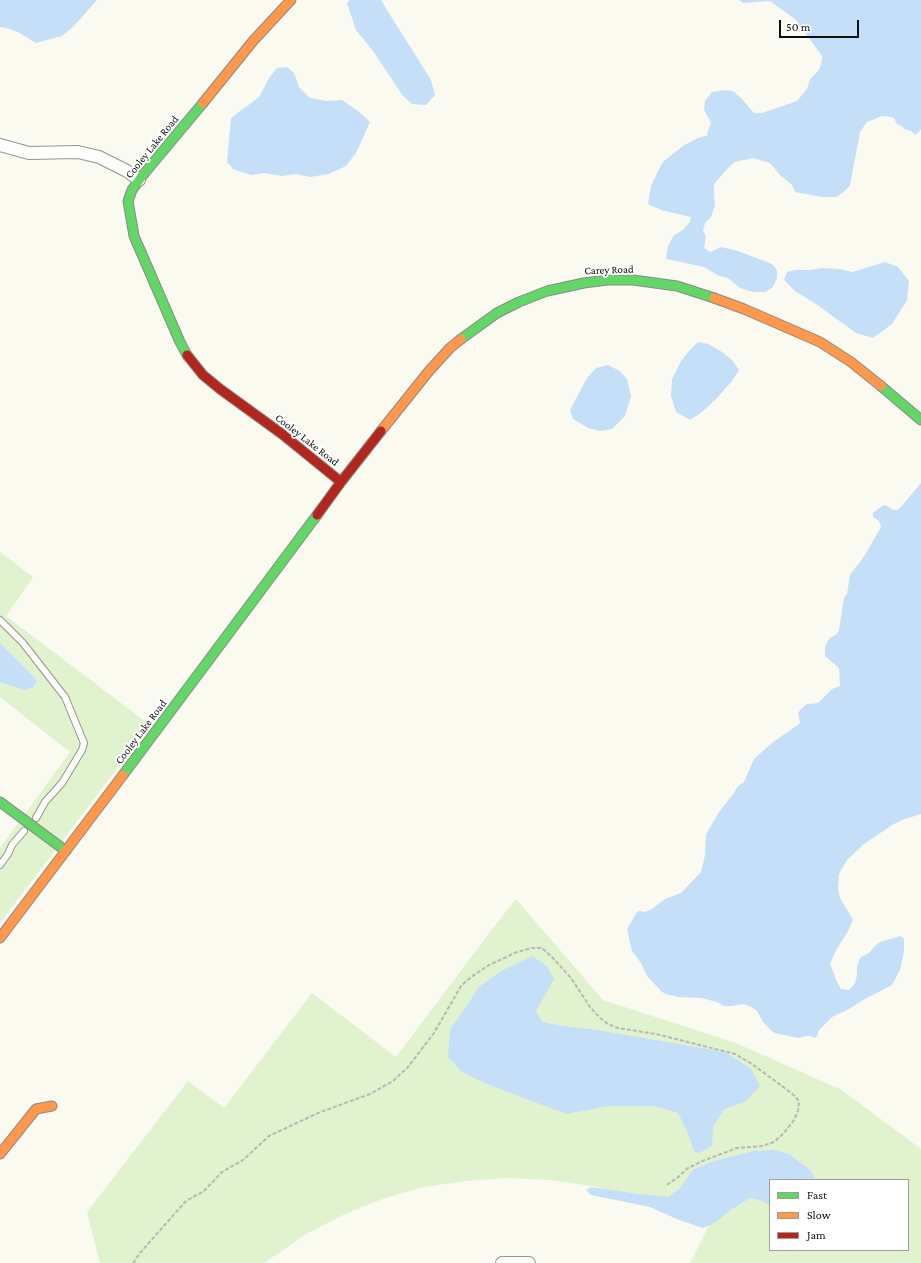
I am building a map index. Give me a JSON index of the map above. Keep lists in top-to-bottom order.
{
  "streets": {
    "street": ["Cooley Lake Road", "Carey Road"]
  },
  "crossings": [
    ["Cooley Lake Road", "Carey Road"]
  ],
  "legend": ["Fast", "Slow", "Jam"],
  "scale_bar": "50 m"
}
